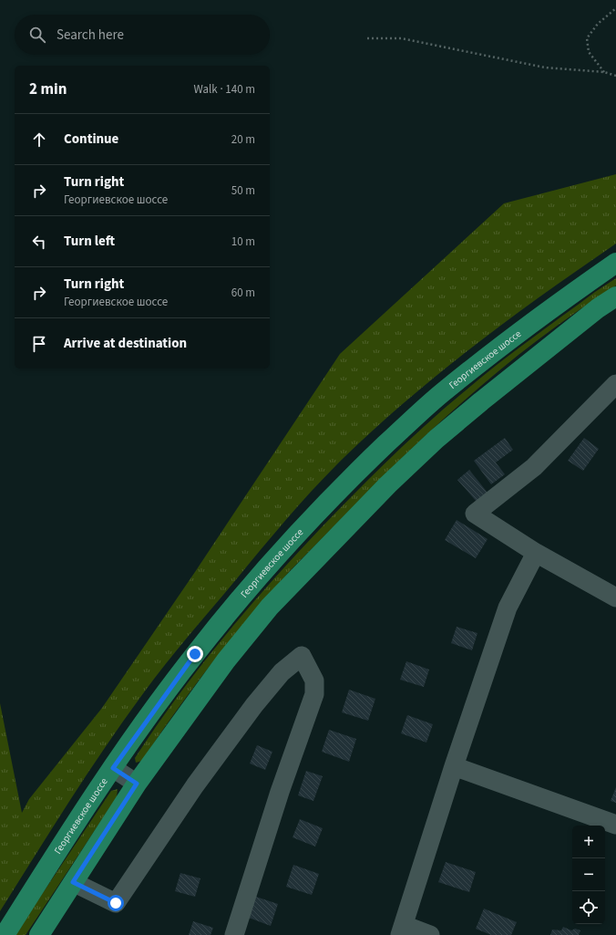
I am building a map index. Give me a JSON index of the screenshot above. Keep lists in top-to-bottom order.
{
  "streets": {
    "main road": ["Георгиевское шоссе"]
  },
  "page": {
    "search": "Search here",
    "heading": ["2 min", "Walk · 140 m"],
    "list": [
      ["Continue", "20 m"],
      ["Turn right", "Георгиевское шоссе", "50 m"],
      ["Turn left", "10 m"],
      ["Turn right", "Георгиевское шоссе", "60 m"],
      "Arrive at destination"
    ],
    "map_buttons": ["+", "−"]
  }
}
